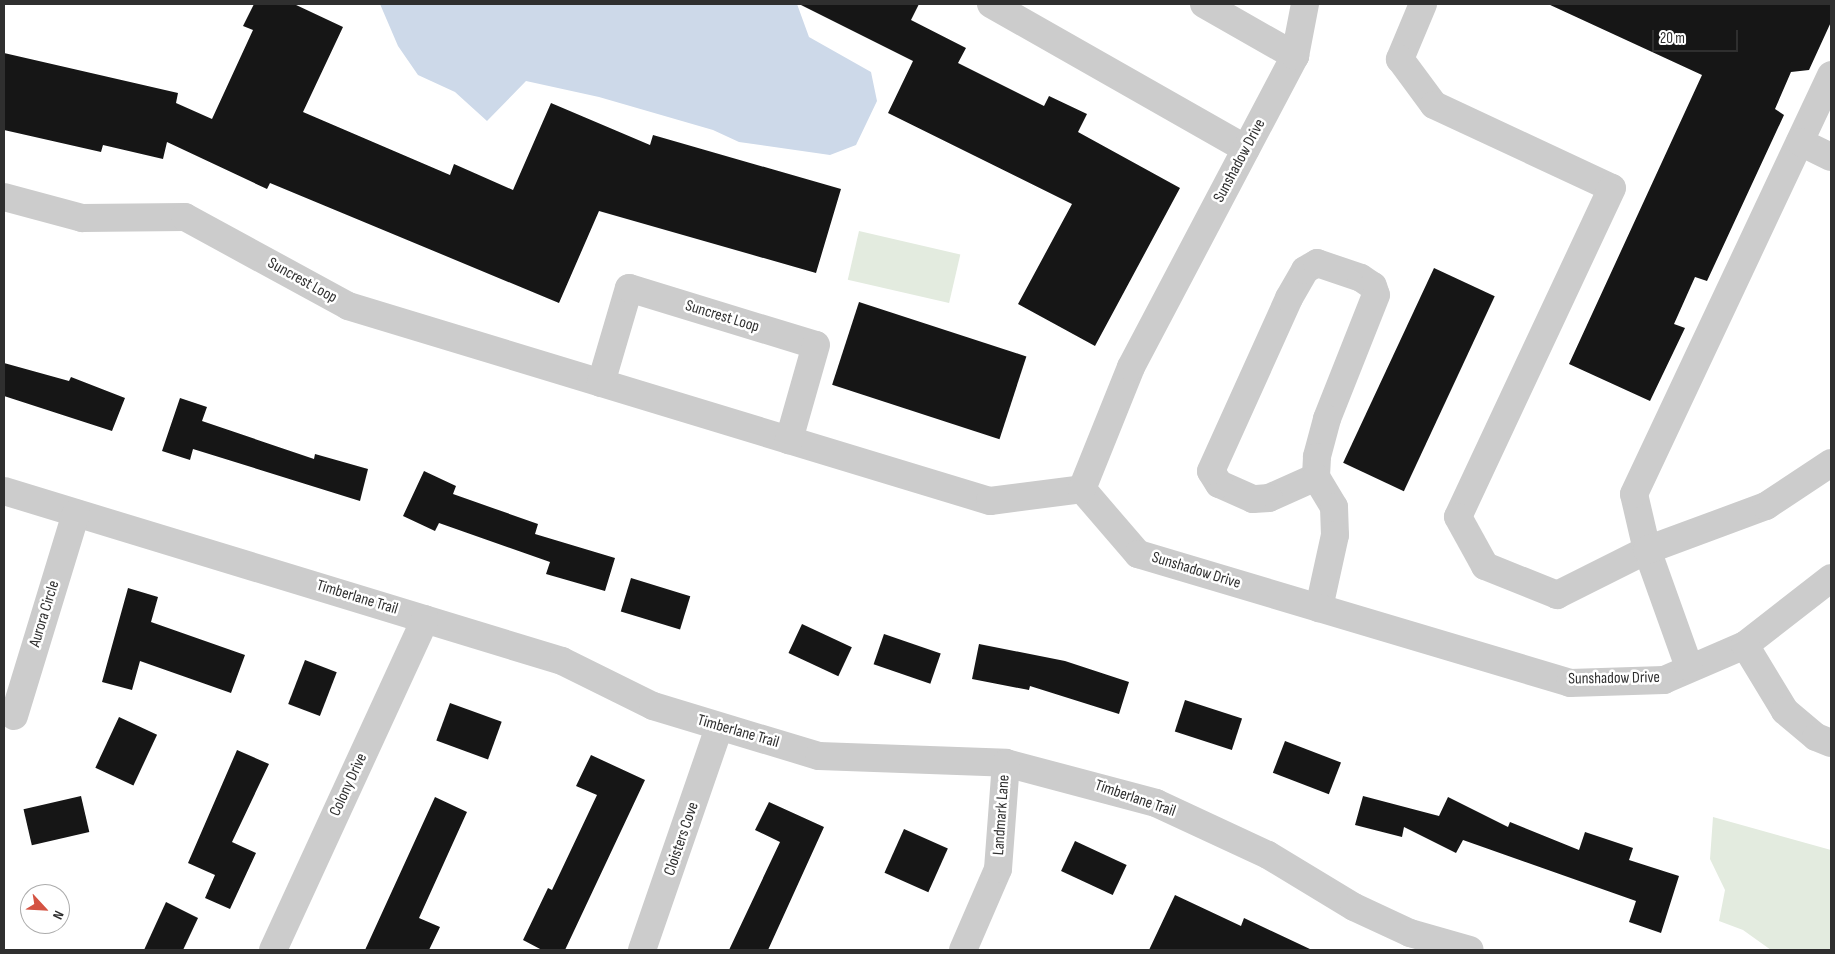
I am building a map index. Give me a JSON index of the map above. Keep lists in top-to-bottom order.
{
  "streets": {
    "street": [
      "Sunshadow Drive",
      "Suncrest Loop",
      "Timberlane Trail",
      "Aurora Circle",
      "Colony Drive",
      "Landmark Lane",
      "Cloisters Cove"
    ]
  },
  "crossings": [
    ["Sunshadow Drive", "Suncrest Loop"],
    ["Timberlane Trail", "Aurora Circle"],
    ["Timberlane Trail", "Colony Drive"],
    ["Timberlane Trail", "Landmark Lane"],
    ["Timberlane Trail", "Cloisters Cove"]
  ],
  "scale_bar": "20 m",
  "north": "bottom right"
}
